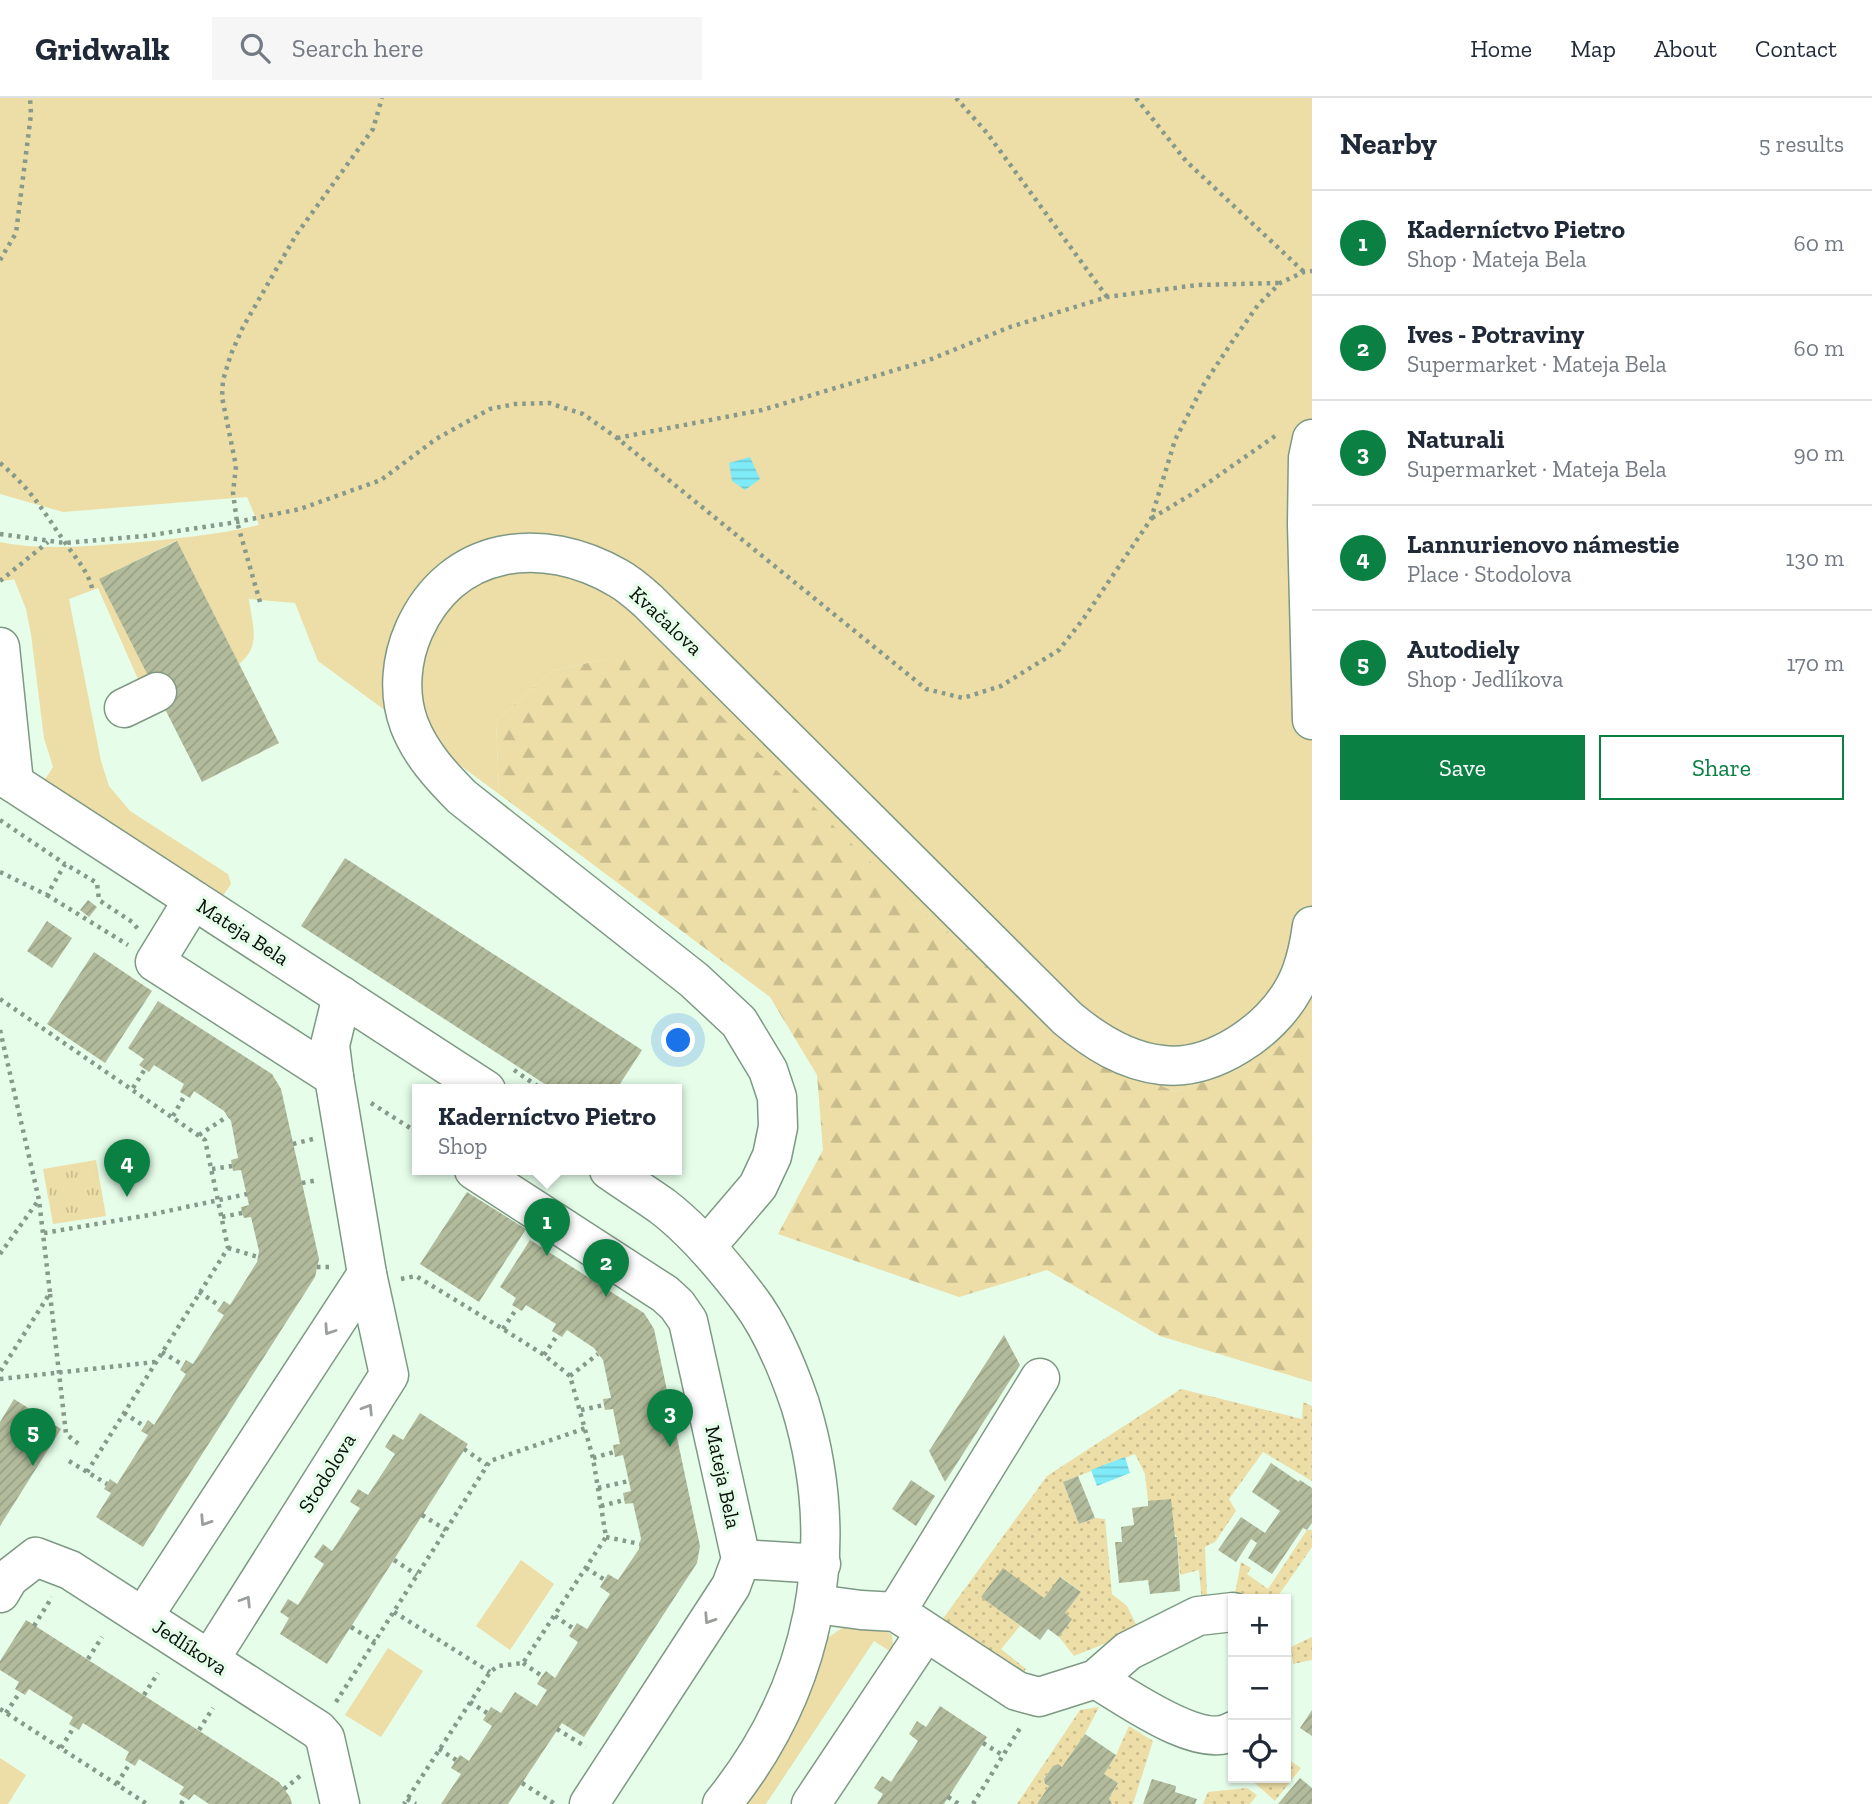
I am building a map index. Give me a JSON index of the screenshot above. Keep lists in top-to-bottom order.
{
  "streets": {
    "street": [
      "Kvačalova",
      "Mateja Bela",
      "Stodolova",
      "Jedlíkova"
    ]
  },
  "crossings": [
    ["Mateja Bela", "Stodolova"],
    ["Stodolova", "Jedlíkova"]
  ],
  "page": {
    "header": "Gridwalk",
    "search": "Search here",
    "nav": [
      "Home",
      "Map",
      "About",
      "Contact"
    ],
    "heading": ["Nearby", "5 results"],
    "list": [
      {
        "mark": "1",
        "name": "Kaderníctvo Pietro",
        "note": "Shop · Mateja Bela",
        "value": "60 m"
      },
      {
        "mark": "2",
        "name": "Ives - Potraviny",
        "note": "Supermarket · Mateja Bela",
        "value": "60 m"
      },
      {
        "mark": "3",
        "name": "Naturali",
        "note": "Supermarket · Mateja Bela",
        "value": "90 m"
      },
      {
        "mark": "4",
        "name": "Lannurienovo námestie",
        "note": "Place · Stodolova",
        "value": "130 m"
      },
      {
        "mark": "5",
        "name": "Autodiely",
        "note": "Shop · Jedlíkova",
        "value": "170 m"
      }
    ],
    "buttons": ["Save", "Share"],
    "popup": ["Kaderníctvo Pietro", "Shop"],
    "pins": [
      "4",
      "1",
      "2",
      "3",
      "5"
    ],
    "map_buttons": ["+", "−"]
  }
}
